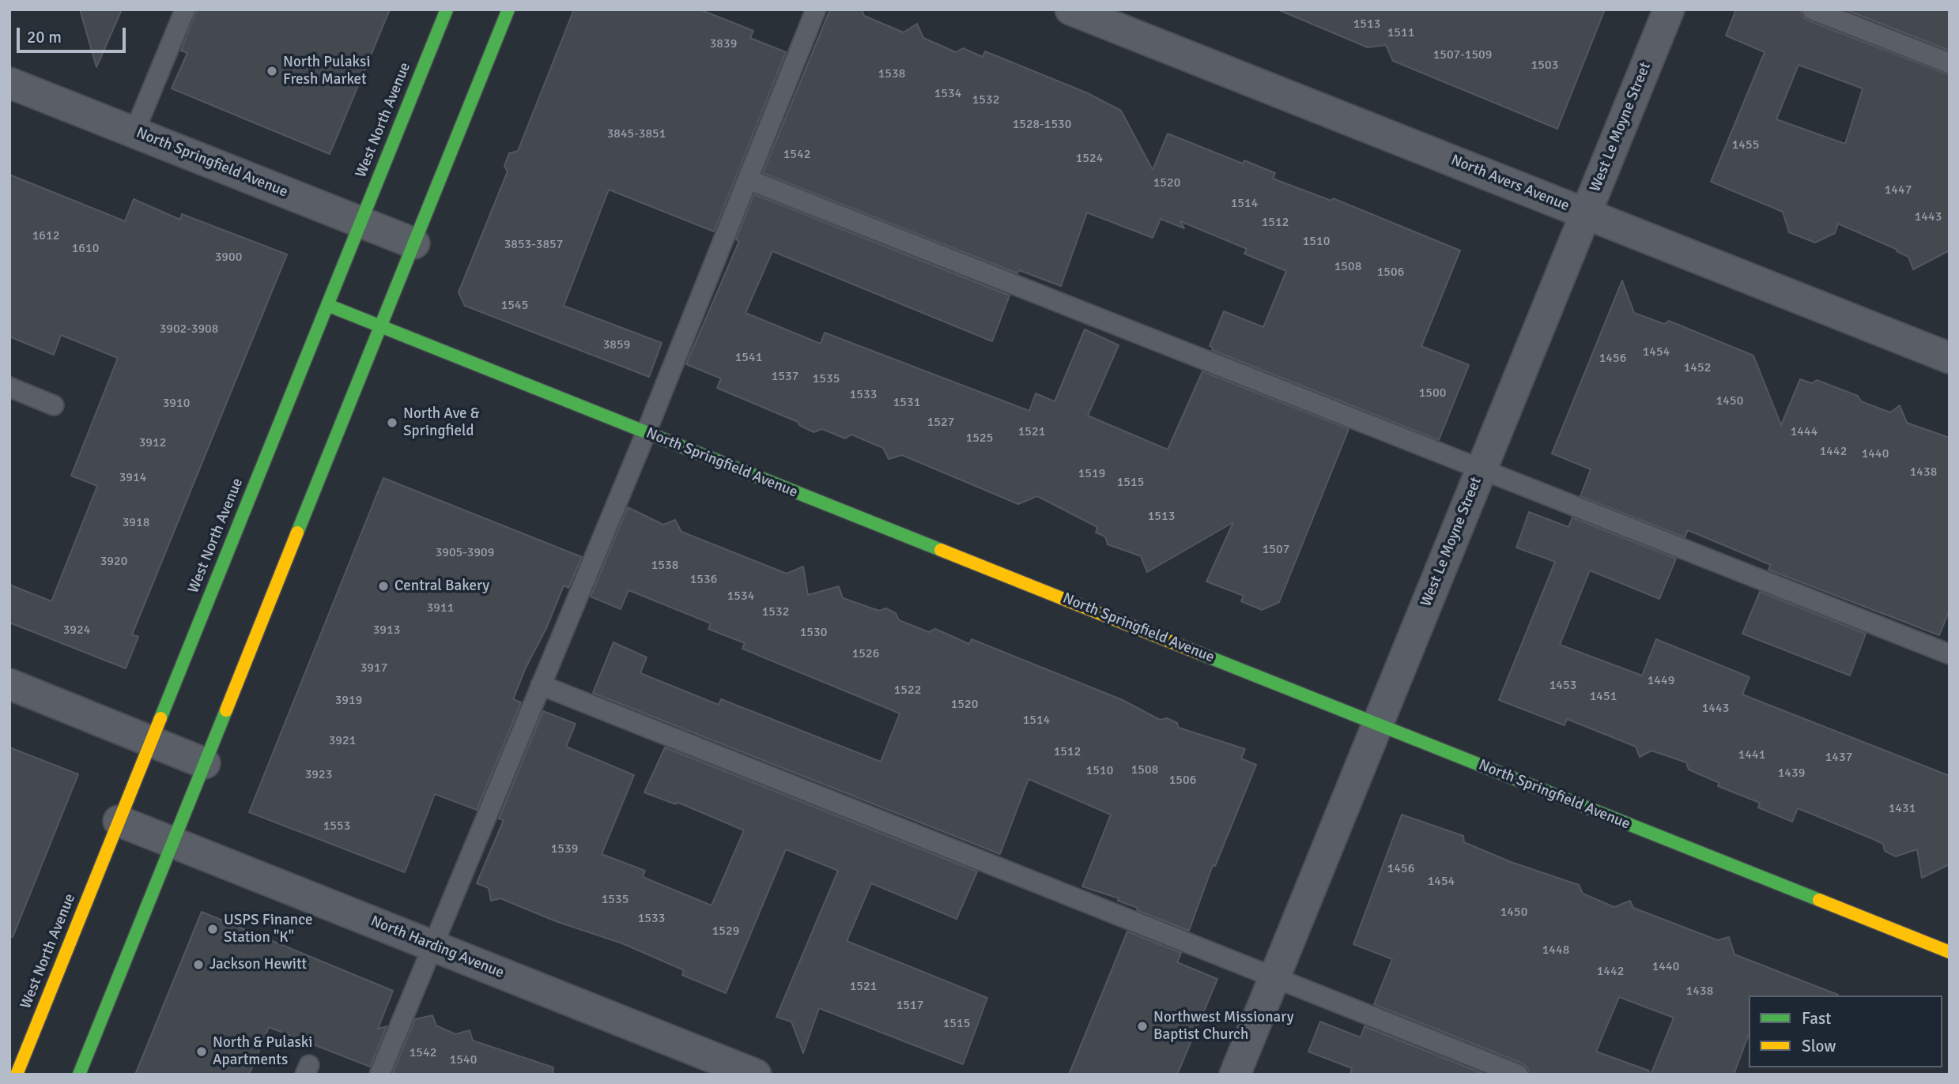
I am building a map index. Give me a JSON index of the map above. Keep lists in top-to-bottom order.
{
  "streets": {
    "main road": ["West North Avenue", "North Springfield Avenue"],
    "street": ["West Le Moyne Street", "North Avers Avenue", "North Harding Avenue"]
  },
  "crossings": [
    ["West North Avenue", "North Springfield Avenue"],
    ["West North Avenue", "North Harding Avenue"],
    ["West Le Moyne Street", "North Springfield Avenue"],
    ["West Le Moyne Street", "North Avers Avenue"]
  ],
  "places": [
    "North Pulaksi Fresh Market",
    "North Ave & Springfield",
    "Central Bakery",
    "USPS Finance Station \"K\"",
    "Jackson Hewitt",
    "Northwest Missionary Baptist Church",
    "North & Pulaski Apartments"
  ],
  "house_numbers": [
    "1513",
    "1511",
    "3839",
    "1507-1509",
    "1503",
    "1538",
    "1534",
    "1532",
    "1528-1530",
    "3845-3851",
    "1455",
    "1542",
    "1524",
    "1520",
    "1447",
    "1514",
    "1443",
    "1512",
    "1612",
    "1510",
    "3853-3857",
    "1610",
    "3900",
    "1508",
    "1506",
    "1545",
    "3902-3908",
    "3859",
    "1454",
    "1541",
    "1456",
    "1452",
    "1537",
    "1535",
    "1500",
    "1533",
    "1450",
    "1531",
    "3910",
    "1527",
    "1521",
    "1444",
    "1525",
    "3912",
    "1442",
    "1440",
    "1438",
    "1519",
    "3914",
    "1515",
    "1513",
    "3918",
    "1507",
    "3905-3909",
    "3920",
    "1538",
    "1536",
    "1534",
    "3911",
    "1532",
    "3924",
    "3913",
    "1530",
    "1526",
    "3917",
    "1449",
    "1453",
    "1522",
    "1451",
    "3919",
    "1520",
    "1443",
    "1514",
    "3921",
    "1512",
    "1441",
    "1437",
    "1508",
    "1510",
    "1439",
    "3923",
    "1506",
    "1431",
    "1553",
    "1539",
    "1456",
    "1454",
    "1535",
    "1450",
    "1533",
    "1529",
    "1448",
    "1440",
    "1442",
    "1521",
    "1438",
    "1517",
    "1515",
    "1542",
    "1540"
  ],
  "legend": ["Fast", "Slow"],
  "scale_bar": "20 m"
}
